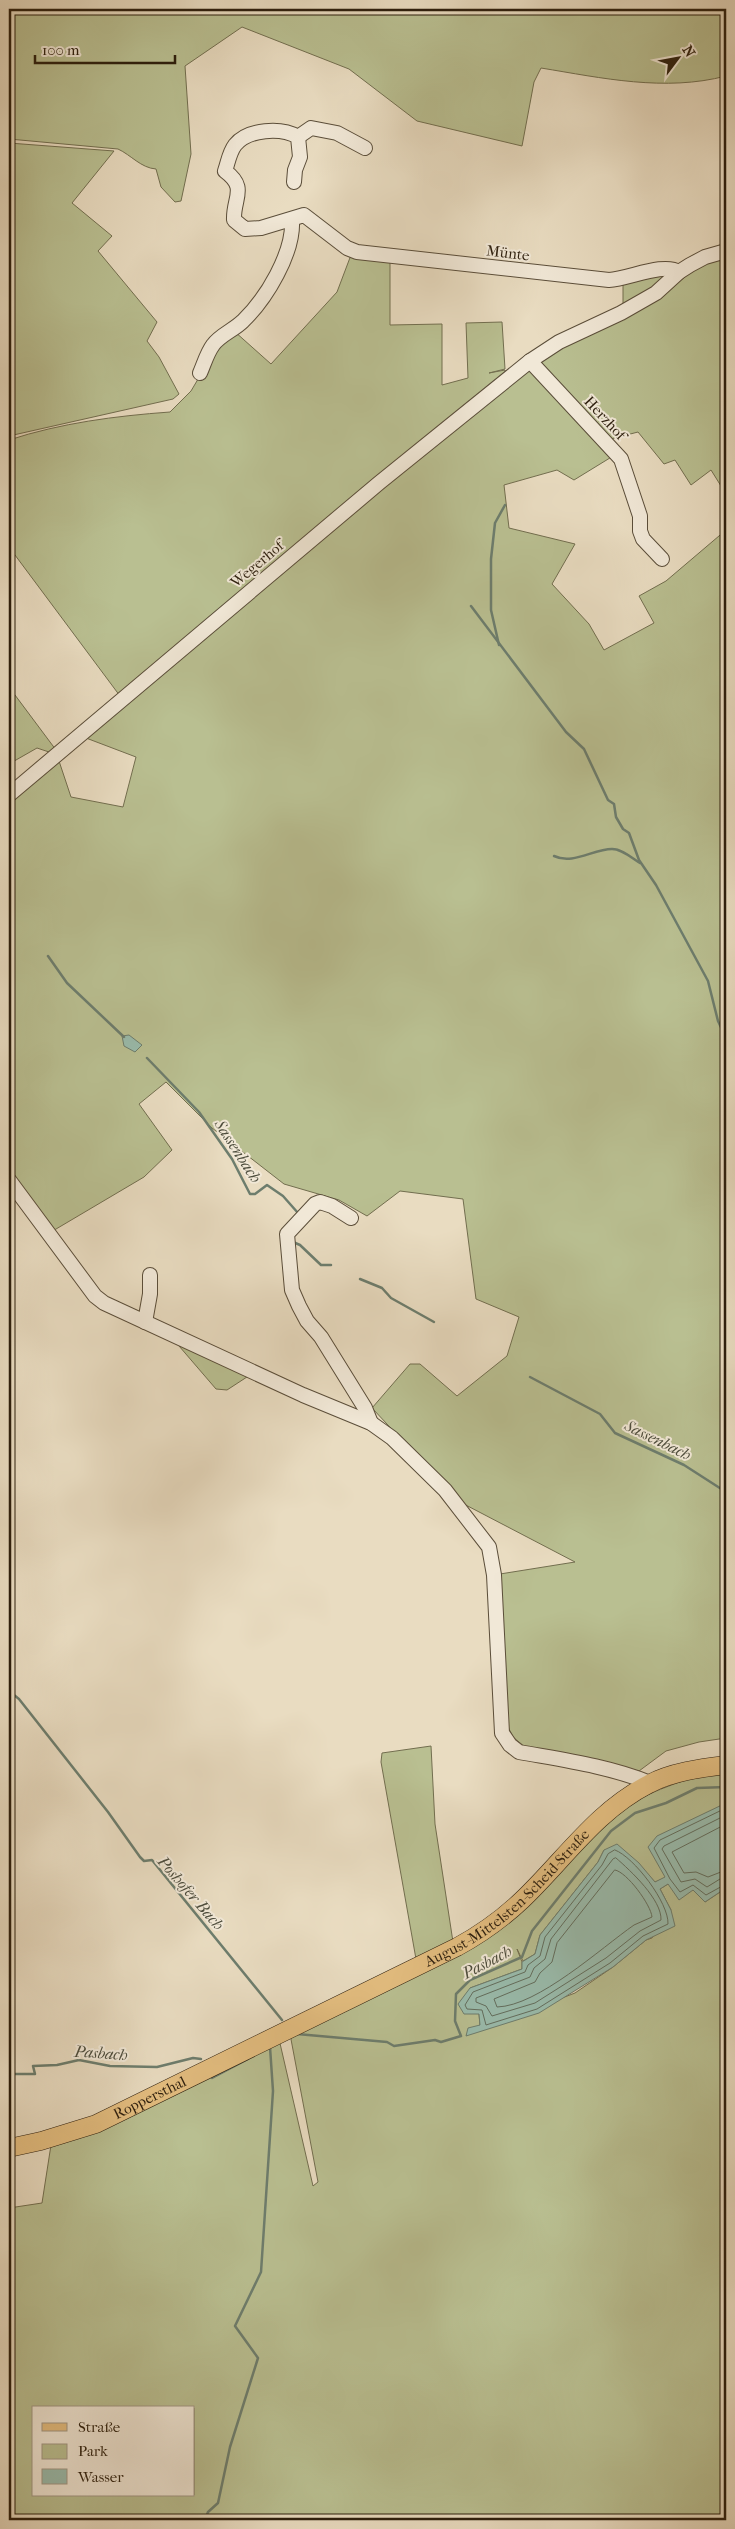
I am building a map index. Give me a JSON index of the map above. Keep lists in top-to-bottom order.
{
  "streets": {
    "main road": ["August-Mittelsten-Scheid-Straße", "Roppersthal"],
    "street": ["Münte", "Herzhof", "Wegerhof"]
  },
  "crossings": [
    ["Münte", "Wegerhof"],
    ["Herzhof", "Wegerhof"],
    ["August-Mittelsten-Scheid-Straße", "Roppersthal"]
  ],
  "water": ["Sassenbach", "Poshofer Bach", "Pasbach"],
  "legend": ["Straße", "Park", "Wasser"],
  "scale_bar": "100 m",
  "north": "top right"
}
